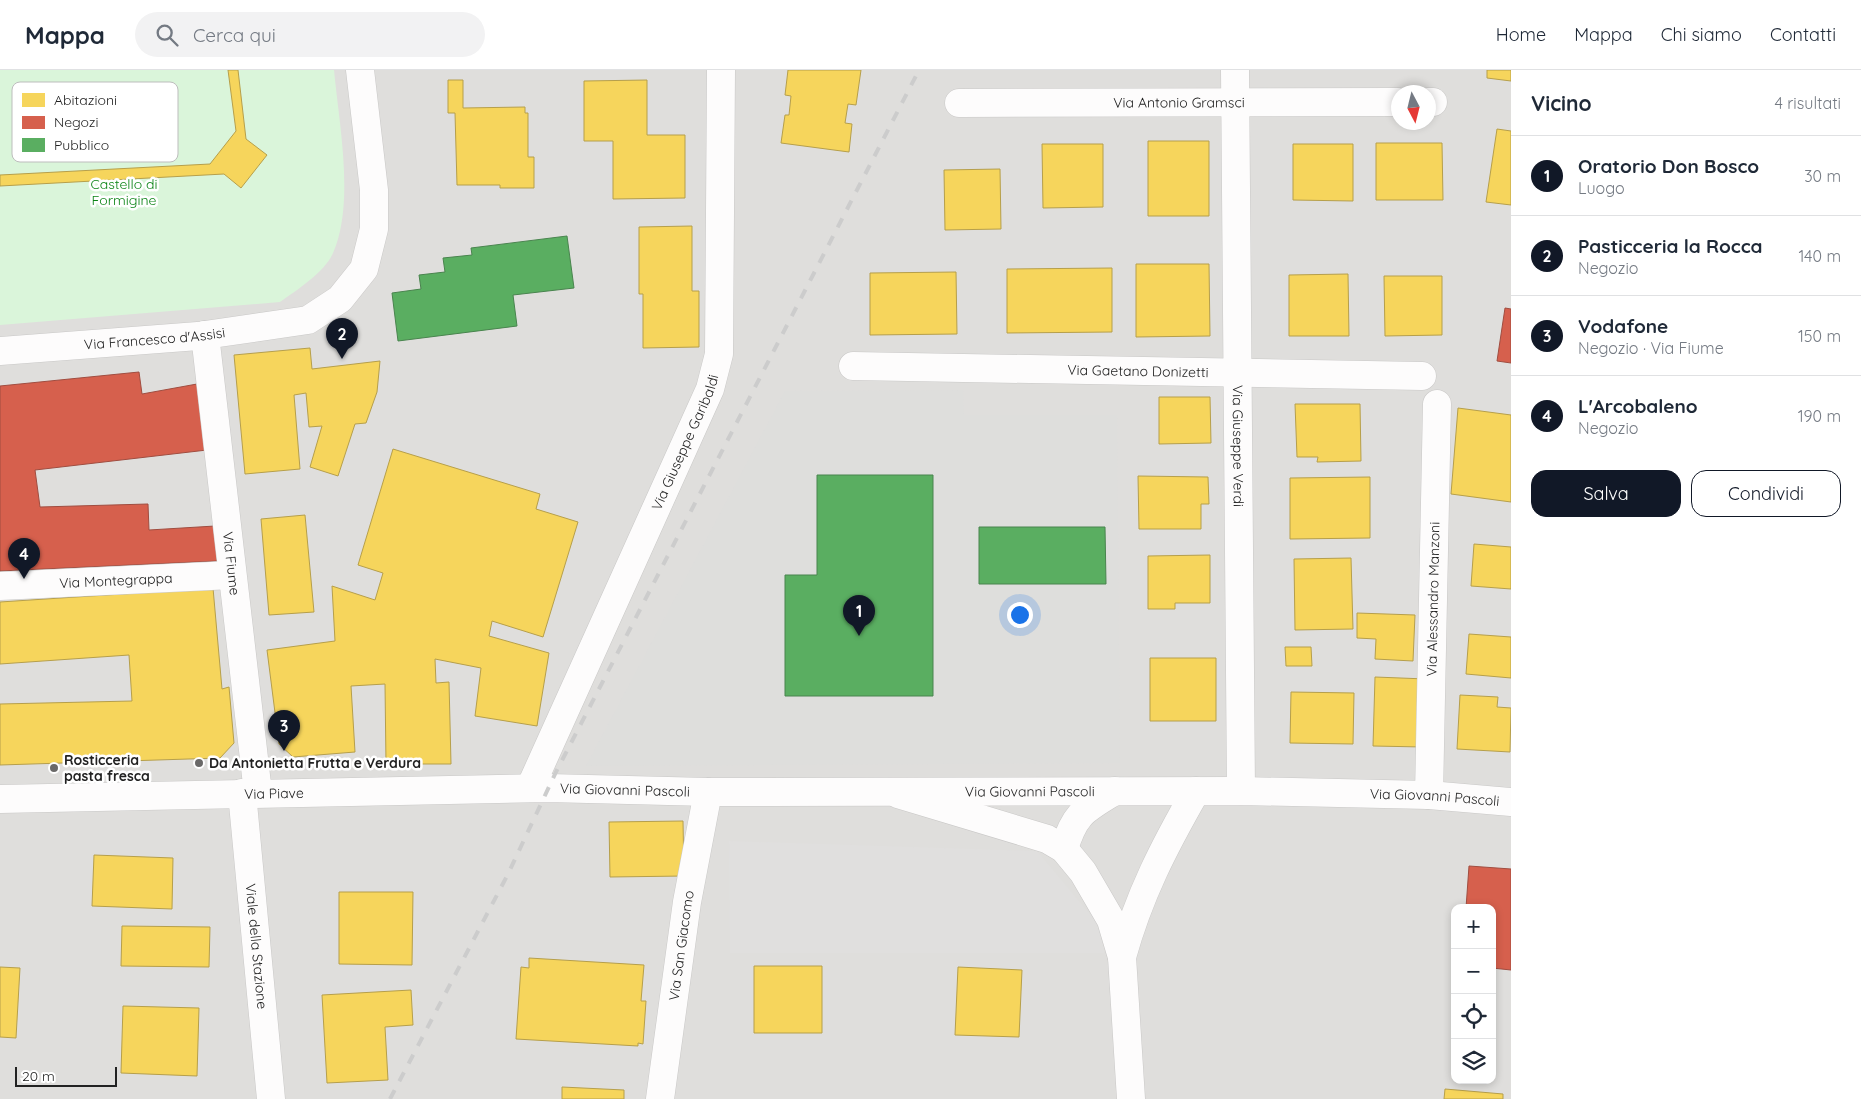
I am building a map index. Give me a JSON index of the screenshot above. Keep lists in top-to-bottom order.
{
  "streets": {
    "street": [
      "Via Antonio Gramsci",
      "Via Francesco d'Assisi",
      "Via Gaetano Donizetti",
      "Via Giuseppe Garibaldi",
      "Via Giuseppe Verdi",
      "Via Fiume",
      "Via Montegrappa",
      "Via Alessandro Manzoni",
      "Via Giovanni Pascoli",
      "Via Piave",
      "Via San Giacomo",
      "Viale della Stazione"
    ]
  },
  "crossings": [
    ["Via Antonio Gramsci", "Via Giuseppe Verdi"],
    ["Via Francesco d'Assisi", "Via Fiume"],
    ["Via Gaetano Donizetti", "Via Giuseppe Verdi"],
    ["Via Giuseppe Garibaldi", "Via Giovanni Pascoli"],
    ["Via Giuseppe Garibaldi", "Via Piave"],
    ["Via Giuseppe Verdi", "Via Giovanni Pascoli"],
    ["Via Fiume", "Via Montegrappa"],
    ["Via Fiume", "Via Piave"],
    ["Via Fiume", "Viale della Stazione"],
    ["Via Alessandro Manzoni", "Via Giovanni Pascoli"],
    ["Via Giovanni Pascoli", "Via Piave"],
    ["Via Giovanni Pascoli", "Via San Giacomo"],
    ["Via Piave", "Viale della Stazione"]
  ],
  "parks": ["Castello di Formigine"],
  "places": ["Da Antonietta Frutta e Verdura", "Rosticceria pasta fresca"],
  "legend": ["Abitazioni", "Negozi", "Pubblico"],
  "scale_bar": "20 m",
  "north": "bottom",
  "page": {
    "header": "Mappa",
    "search": "Cerca qui",
    "nav": [
      "Home",
      "Mappa",
      "Chi siamo",
      "Contatti"
    ],
    "heading": ["Vicino", "4 risultati"],
    "list": [
      {
        "mark": "1",
        "name": "Oratorio Don Bosco",
        "note": "Luogo",
        "value": "30 m"
      },
      {
        "mark": "2",
        "name": "Pasticceria la Rocca",
        "note": "Negozio",
        "value": "140 m"
      },
      {
        "mark": "3",
        "name": "Vodafone",
        "note": "Negozio · Via Fiume",
        "value": "150 m"
      },
      {
        "mark": "4",
        "name": "L'Arcobaleno",
        "note": "Negozio",
        "value": "190 m"
      }
    ],
    "pins": [
      "2",
      "4",
      "1",
      "3"
    ],
    "buttons": ["Salva", "Condividi"],
    "map_buttons": ["+", "−"],
    "scale": "20 m"
  }
}
